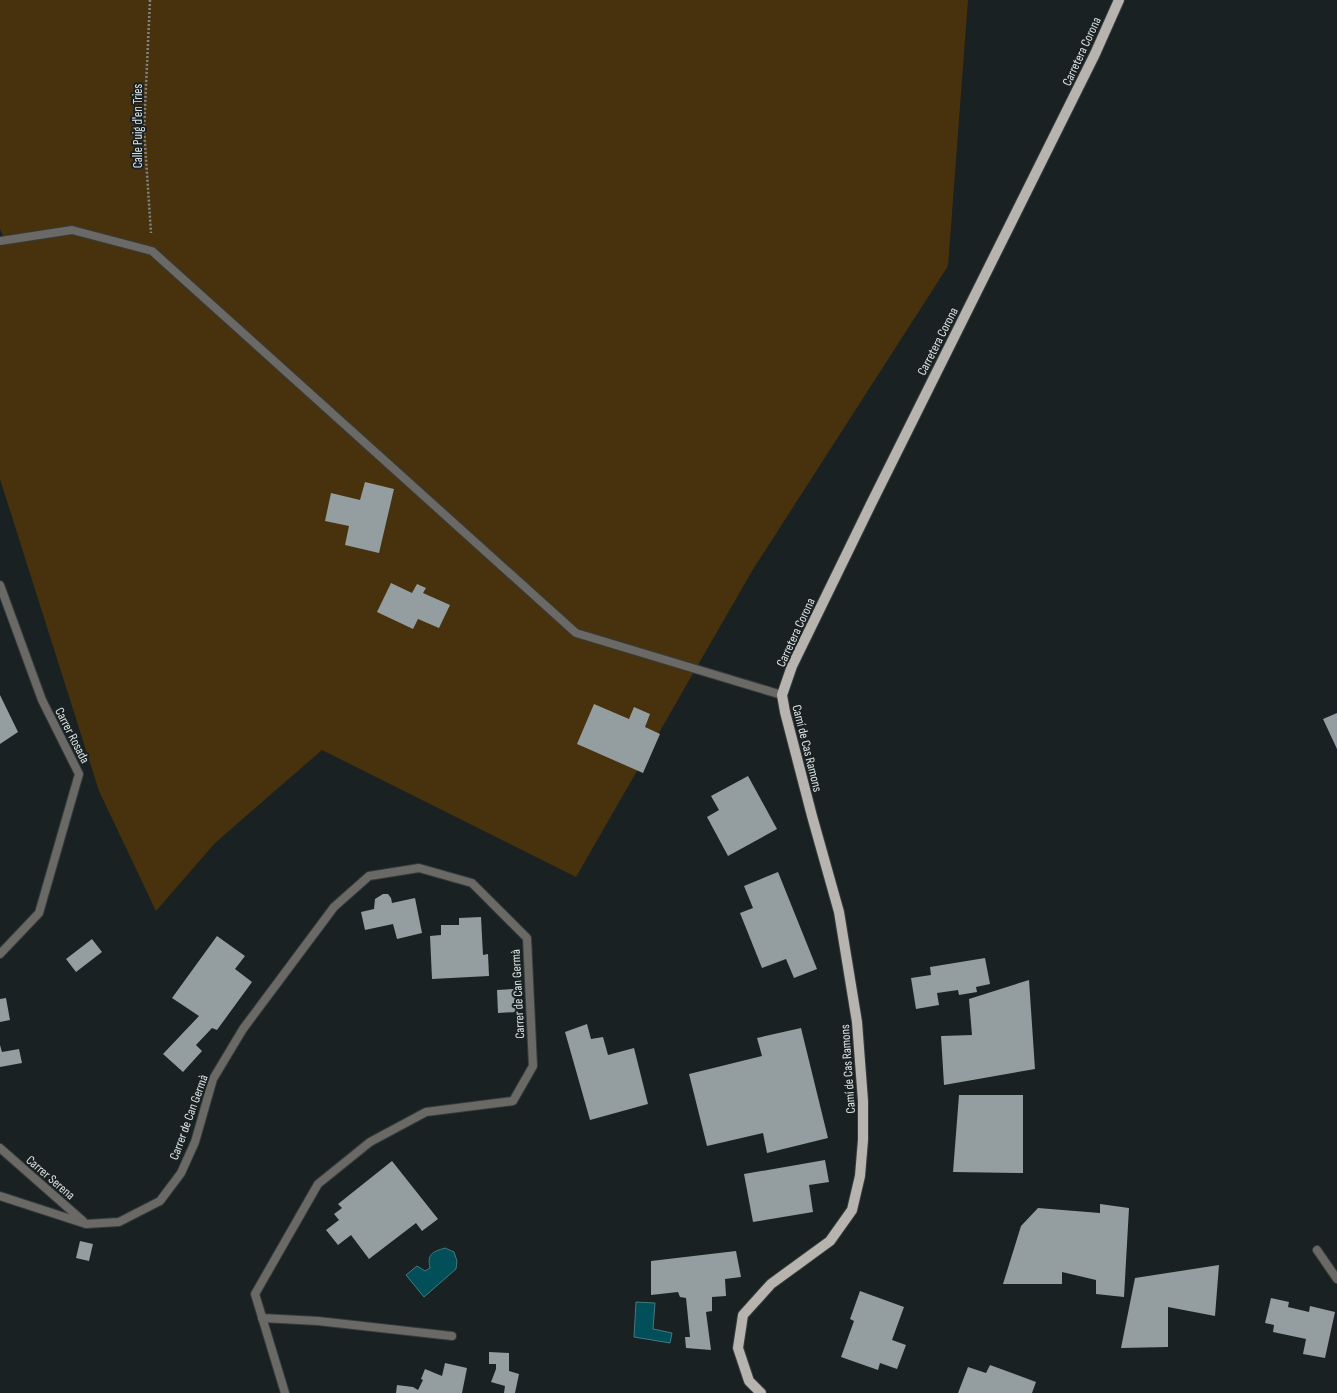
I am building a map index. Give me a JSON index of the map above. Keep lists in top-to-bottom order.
{
  "streets": {
    "main road": ["Carretera Corona", "Camí de Cas Ramons"],
    "street": ["Carrer Rosada", "Carrer de Can Germà", "Carrer Serena"],
    "path": ["Calle Puig d'en Tries"]
  },
  "crossings": [
    ["Carretera Corona", "Camí de Cas Ramons"],
    ["Carrer de Can Germà", "Carrer Serena"]
  ]
}
